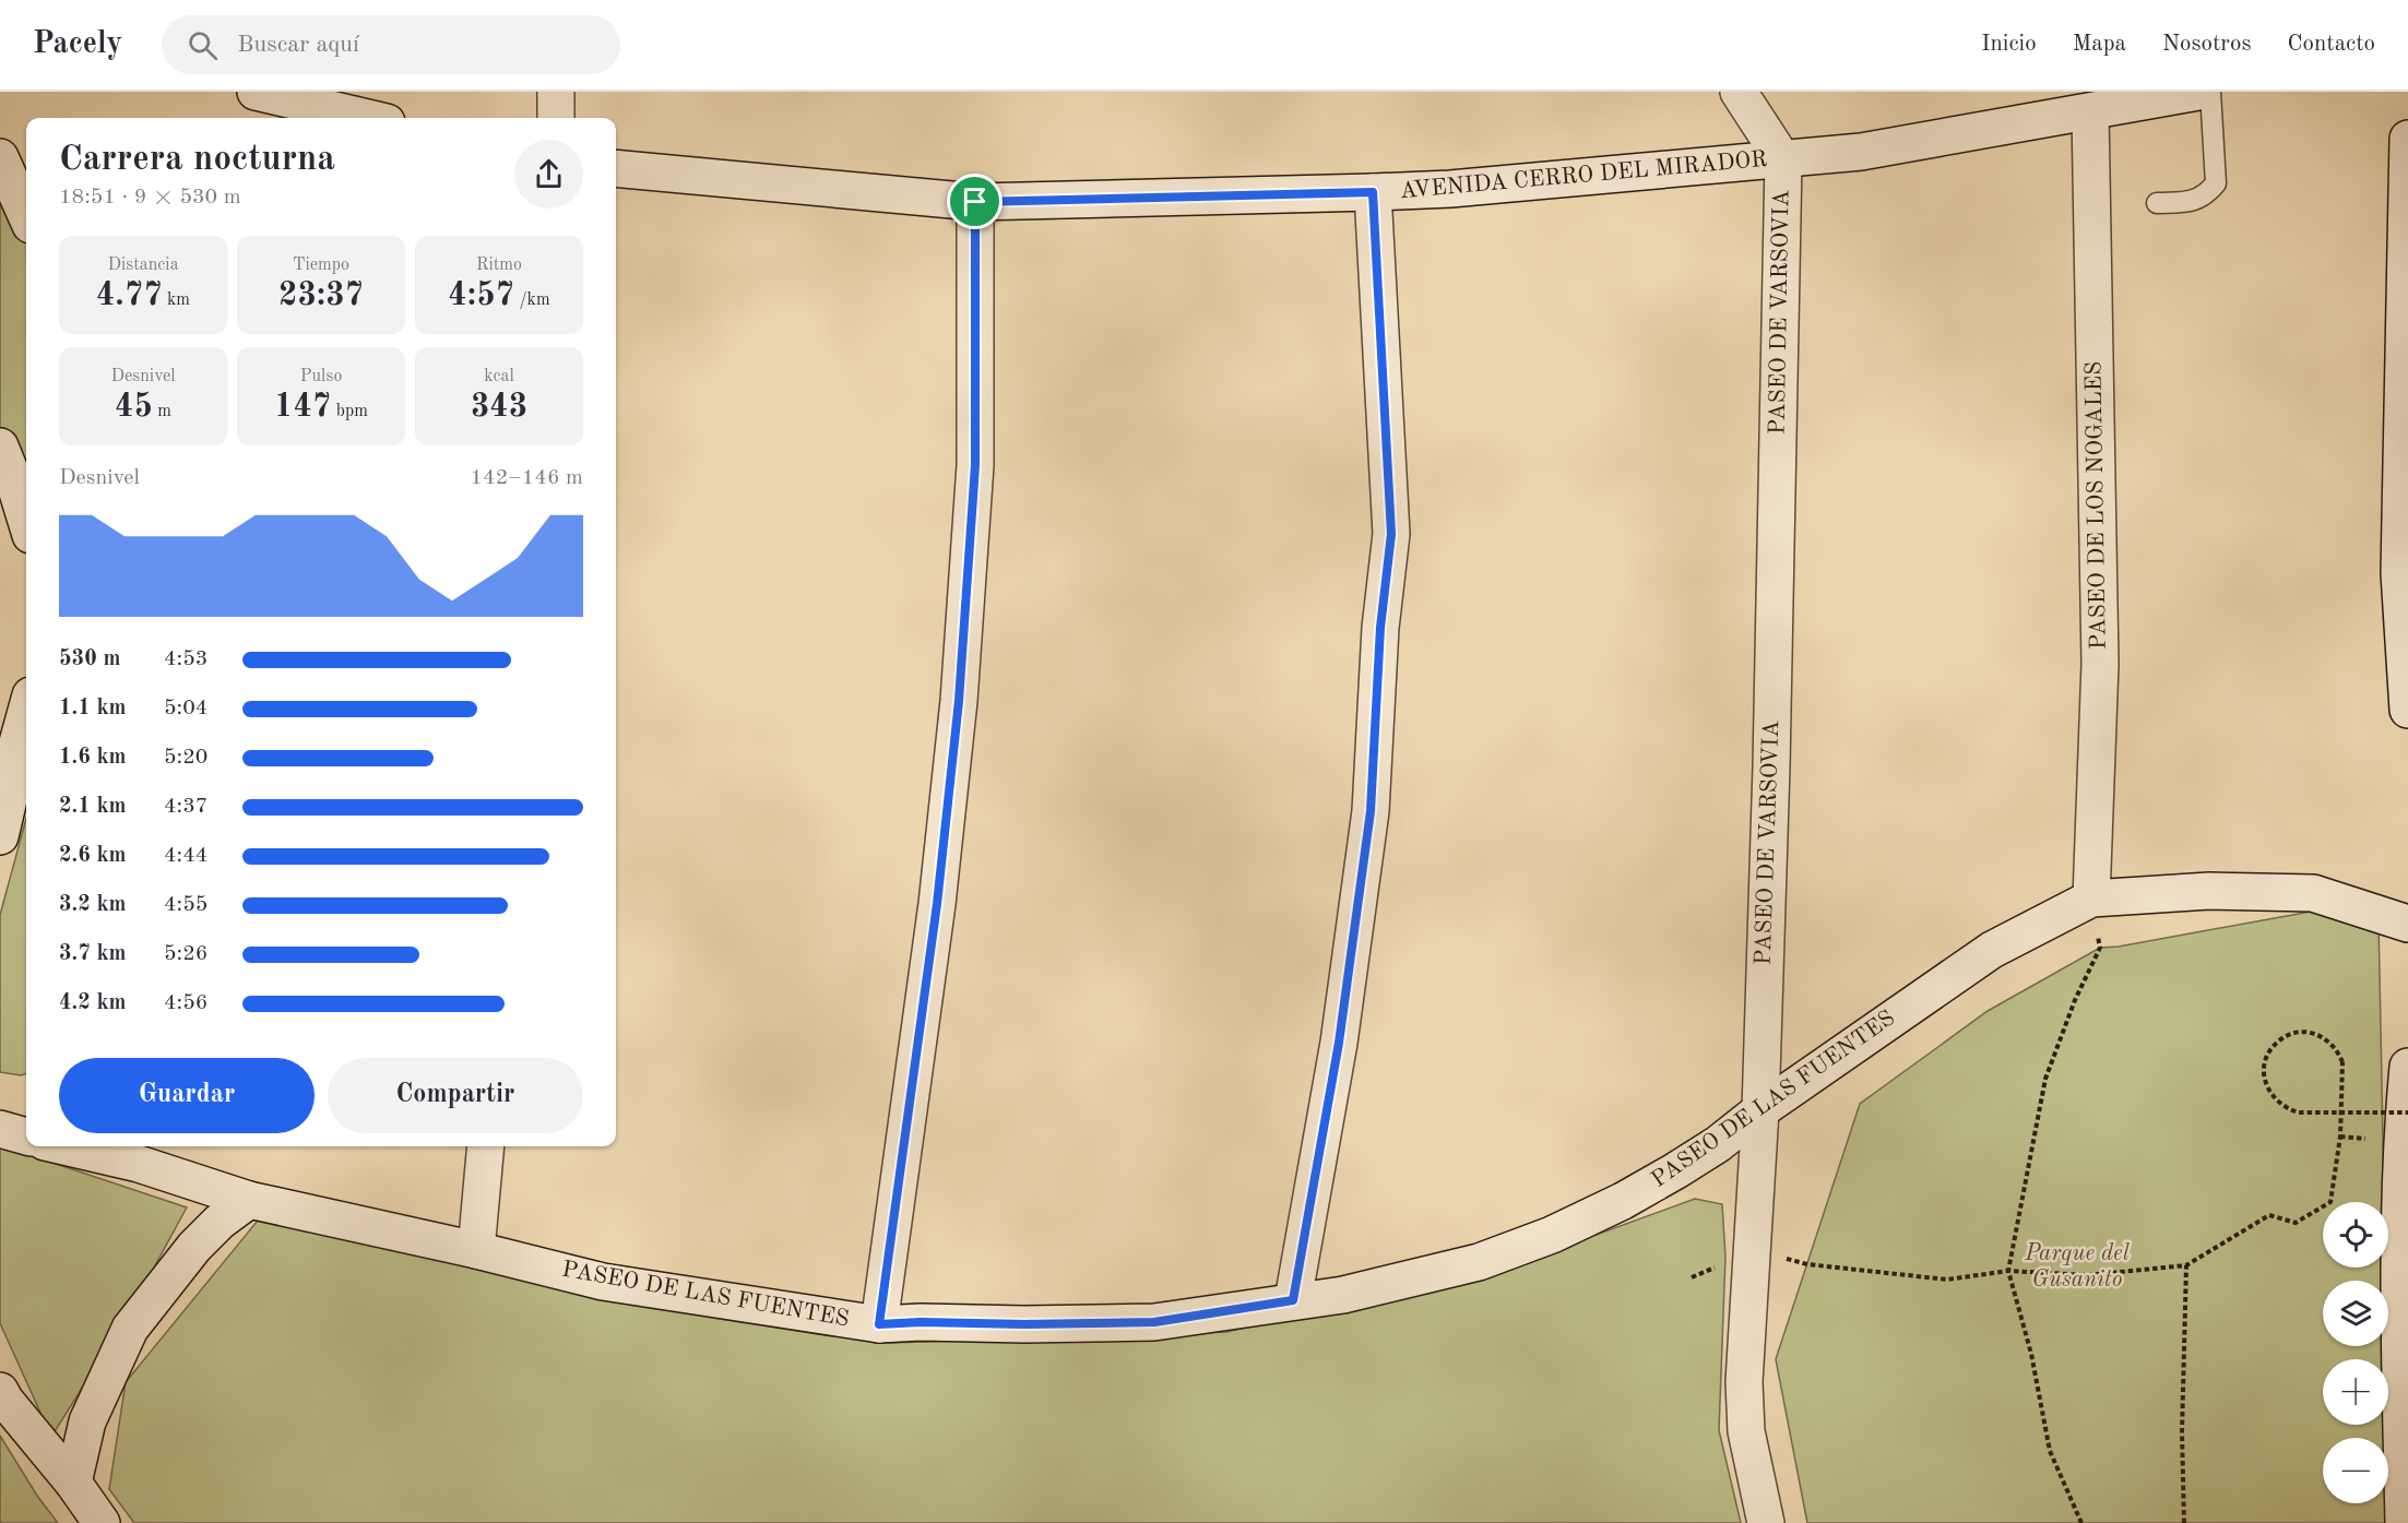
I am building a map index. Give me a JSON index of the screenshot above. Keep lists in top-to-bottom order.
{
  "streets": {
    "street": [
      "AVENIDA CERRO DEL MIRADOR",
      "PASEO DE VARSOVIA",
      "PASEO DE LOS NOGALES",
      "PASEO DE LAS FUENTES"
    ]
  },
  "crossings": [
    ["AVENIDA CERRO DEL MIRADOR", "PASEO DE VARSOVIA"],
    ["AVENIDA CERRO DEL MIRADOR", "PASEO DE LOS NOGALES"],
    ["PASEO DE VARSOVIA", "PASEO DE LAS FUENTES"],
    ["PASEO DE LOS NOGALES", "PASEO DE LAS FUENTES"]
  ],
  "parks": ["Parque del Gusanito"],
  "page": {
    "header": "Pacely",
    "search": "Buscar aquí",
    "nav": [
      "Inicio",
      "Mapa",
      "Nosotros",
      "Contacto"
    ],
    "heading": ["Carrera nocturna", "18:51 · 9 × 530 m"],
    "stats": [
      ["Distancia", "4.77 km"],
      ["Tiempo", "23:37"],
      ["Ritmo", "4:57 /km"],
      ["Desnivel", "45 m"],
      ["Pulso", "147 bpm"],
      ["kcal", "343"]
    ],
    "chart": ["Desnivel", "142–146 m"],
    "list": [
      {
        "name": "530 m",
        "note": "4:53"
      },
      {
        "name": "1.1 km",
        "note": "5:04"
      },
      {
        "name": "1.6 km",
        "note": "5:20"
      },
      {
        "name": "2.1 km",
        "note": "4:37"
      },
      {
        "name": "2.6 km",
        "note": "4:44"
      },
      {
        "name": "3.2 km",
        "note": "4:55"
      },
      {
        "name": "3.7 km",
        "note": "5:26"
      },
      {
        "name": "4.2 km",
        "note": "4:56"
      }
    ],
    "buttons": ["Guardar", "Compartir"],
    "map_buttons": ["+", "−"]
  }
}
